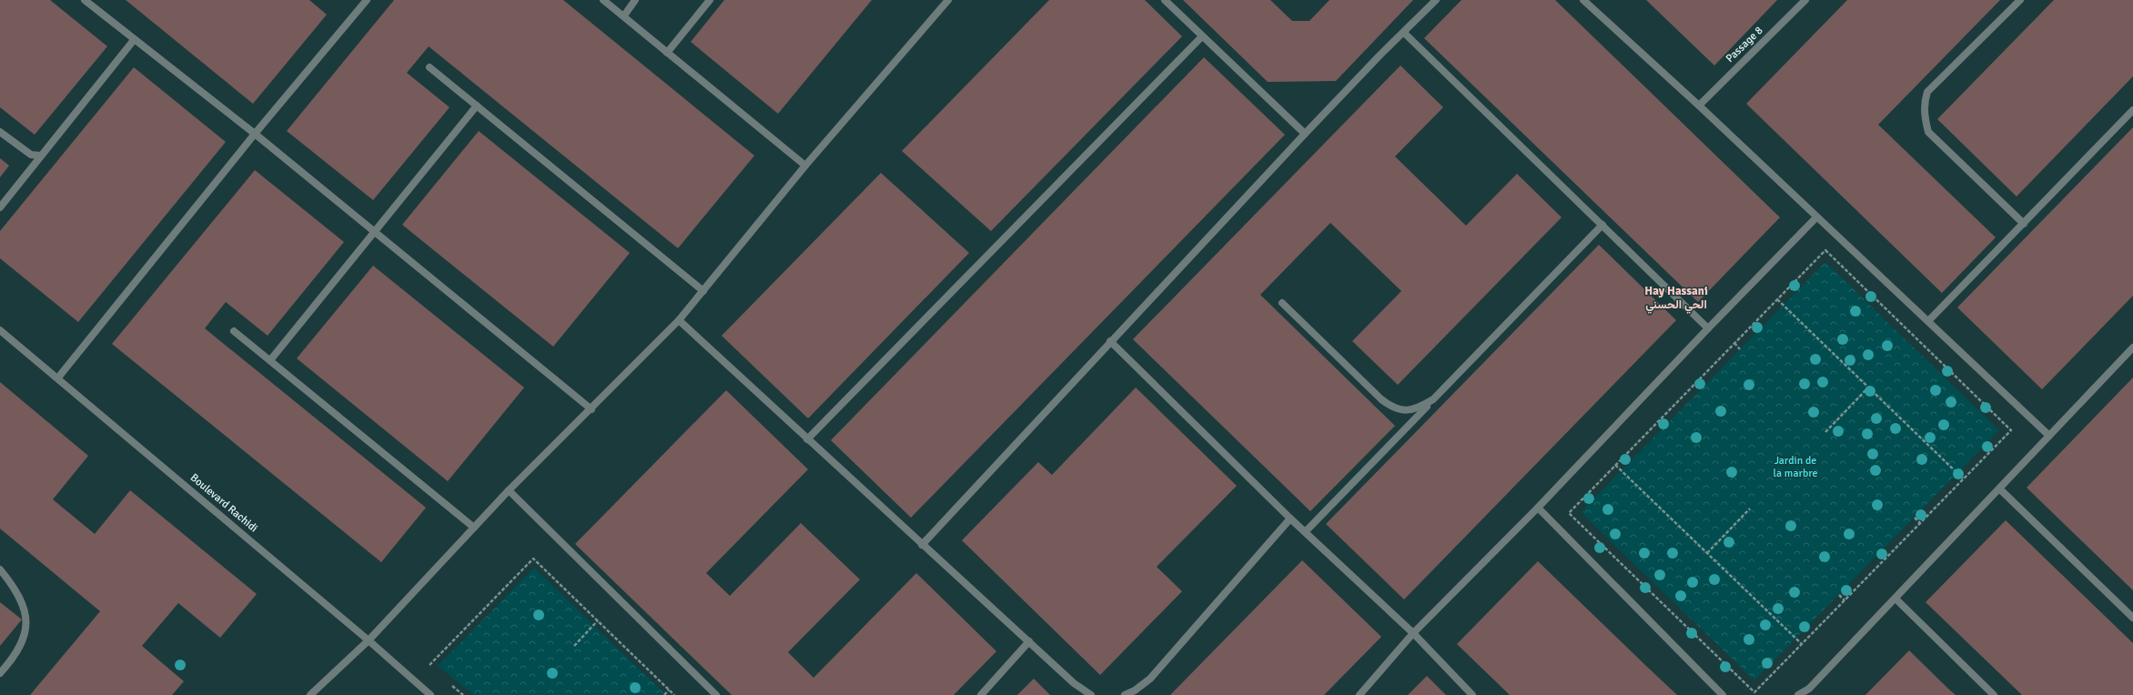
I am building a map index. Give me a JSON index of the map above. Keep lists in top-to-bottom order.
{
  "streets": {
    "street": ["Passage 8", "Boulevard Rachidi"]
  },
  "districts": ["Hay Hassani الحي الحسني"],
  "parks": ["Jardin de la marbre"]
}
